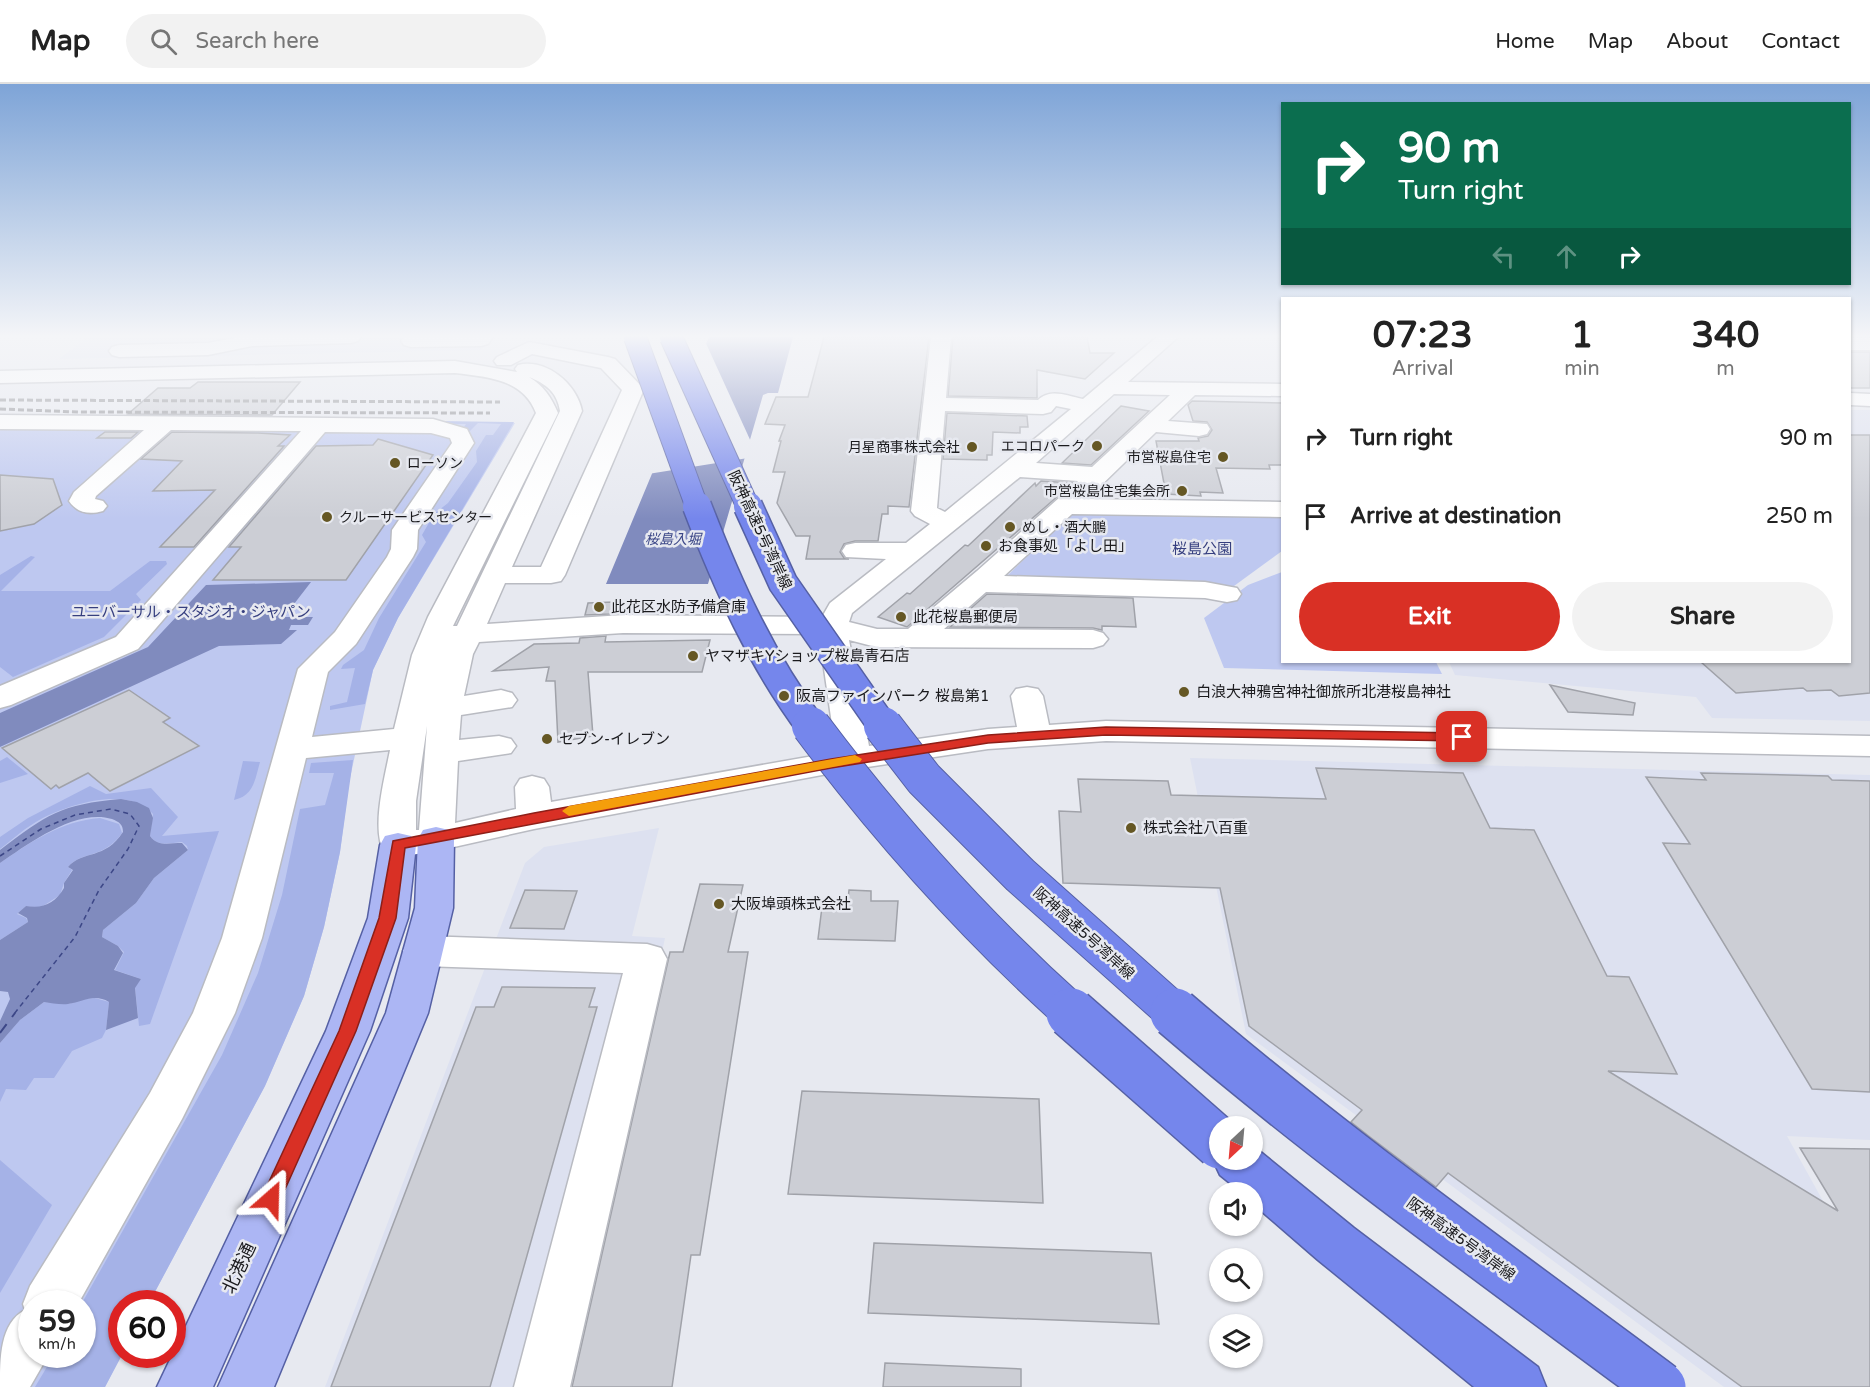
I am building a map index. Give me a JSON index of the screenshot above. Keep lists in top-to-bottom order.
{
  "streets": {
    "highway": ["阪神高速5号湾岸線"],
    "main road": ["北港通"]
  },
  "water": ["桜島入堀"],
  "parks": ["桜島公園", "ユニバーサル・スタジオ・ジャパン"],
  "places": [
    "エコロパーク",
    "月星商事株式会社",
    "市営桜島住宅",
    "ローソン",
    "市営桜島住宅集会所",
    "クルーサービスセンター",
    "めし・酒大鵬",
    "お食事処「よし田」",
    "此花区水防予備倉庫",
    "此花桜島郵便局",
    "ヤマザキYショップ桜島青石店",
    "白浪大神鴉宮神社御旅所北港桜島神社",
    "阪高ファインパーク 桜島第1",
    "セブン-イレブン",
    "株式会社八百重",
    "大阪埠頭株式会社"
  ],
  "north": "bottom left",
  "page": {
    "header": "Map",
    "search": "Search here",
    "nav": [
      "Home",
      "Map",
      "About",
      "Contact"
    ],
    "turn": ["90 m", "Turn right"],
    "eta": [
      "07:23",
      "Arrival",
      "1",
      "min",
      "340",
      "m"
    ],
    "list": [
      {
        "name": "Turn right",
        "value": "90 m"
      },
      {
        "name": "Arrive at destination",
        "value": "250 m"
      }
    ],
    "buttons": ["Exit", "Share"],
    "speed": "59 km/h",
    "limit": "60"
  }
}
